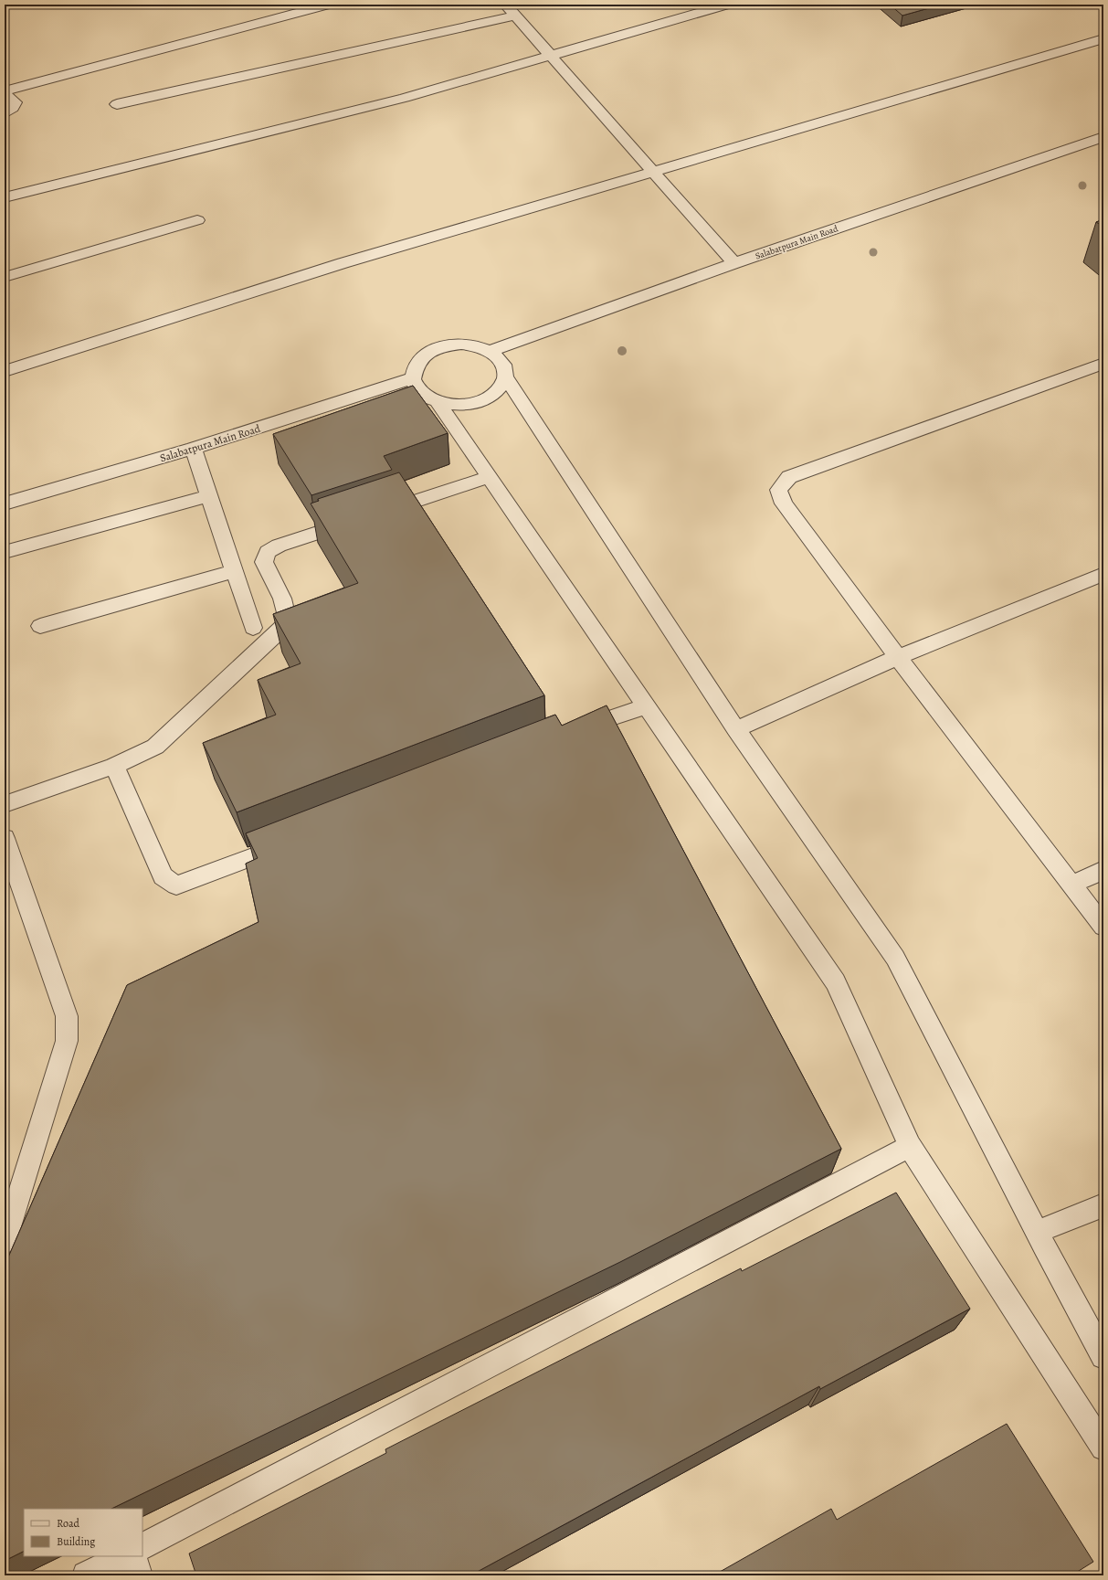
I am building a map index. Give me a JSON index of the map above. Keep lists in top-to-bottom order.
{
  "streets": {
    "street": ["Salabatpura Main Road"]
  },
  "legend": ["Road", "Building"]
}
